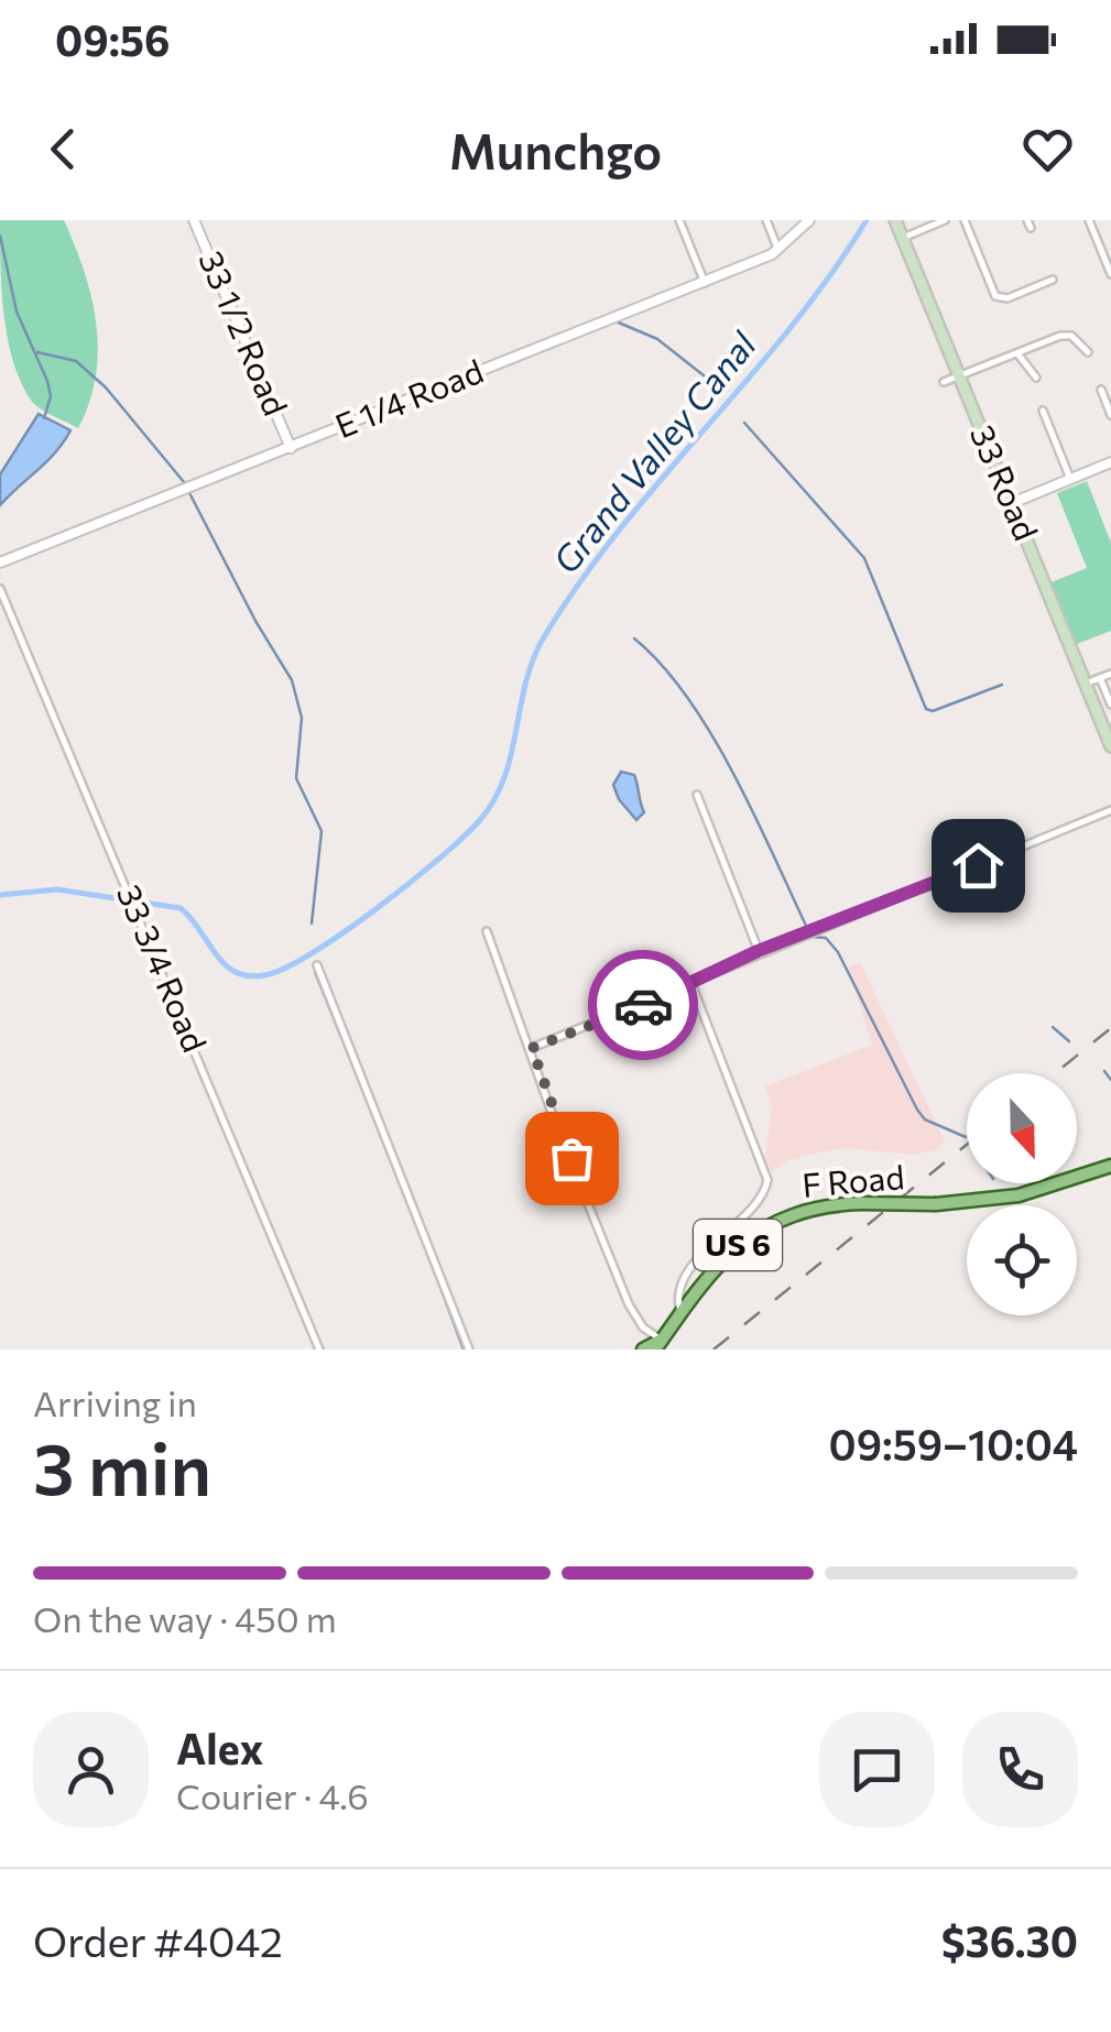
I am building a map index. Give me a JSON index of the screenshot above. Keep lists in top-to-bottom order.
{
  "streets": {
    "main road": ["33 Road", "F Road", "US 6"],
    "street": ["33 1/2 Road", "E 1/4 Road", "33 3/4 Road"]
  },
  "crossings": [
    ["33 1/2 Road", "E 1/4 Road"]
  ],
  "water": ["Grand Valley Canal"],
  "north": "bottom",
  "page": {
    "status": "09:56",
    "header": "Munchgo",
    "heading": ["3 min", "Arriving in", "09:59–10:04"],
    "panel": [
      "Alex",
      "Courier · 4.6",
      "Order #4042",
      "$36.30"
    ],
    "bar": "On the way · 450 m"
  }
}
